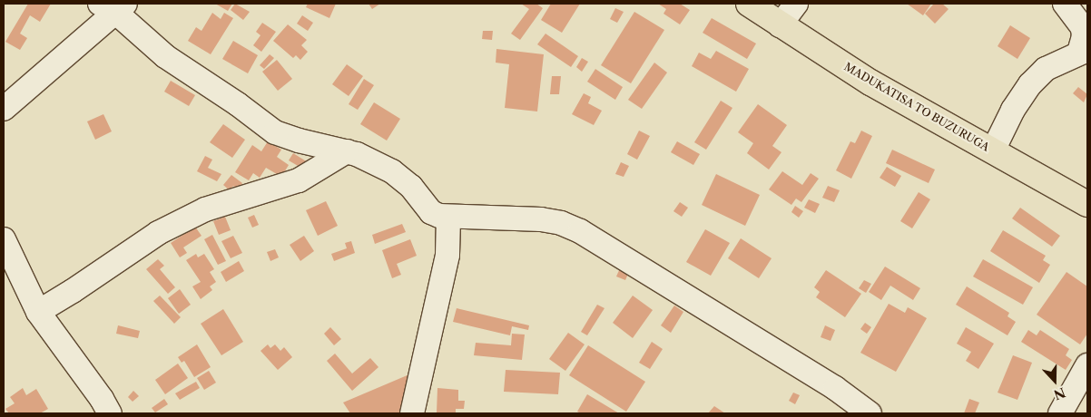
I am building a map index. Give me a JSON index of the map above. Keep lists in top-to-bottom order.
{
  "streets": {
    "main road": ["MADUKATISA TO BUZURUGA"]
  },
  "north": "bottom"
}
